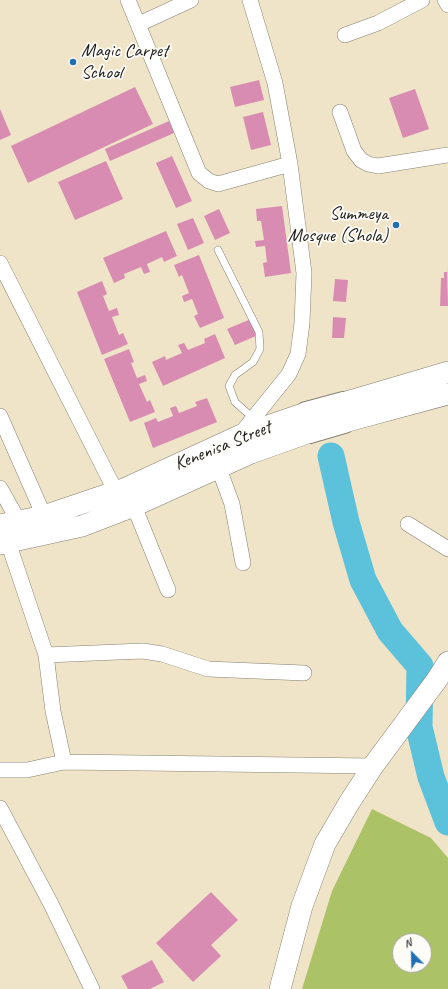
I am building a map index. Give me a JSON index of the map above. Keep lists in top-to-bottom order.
{
  "streets": {
    "main road": ["Kenenisa Street"]
  },
  "places": ["Magic Carpet School", "Summeya Mosque (Shola)"],
  "north": "top left"
}
